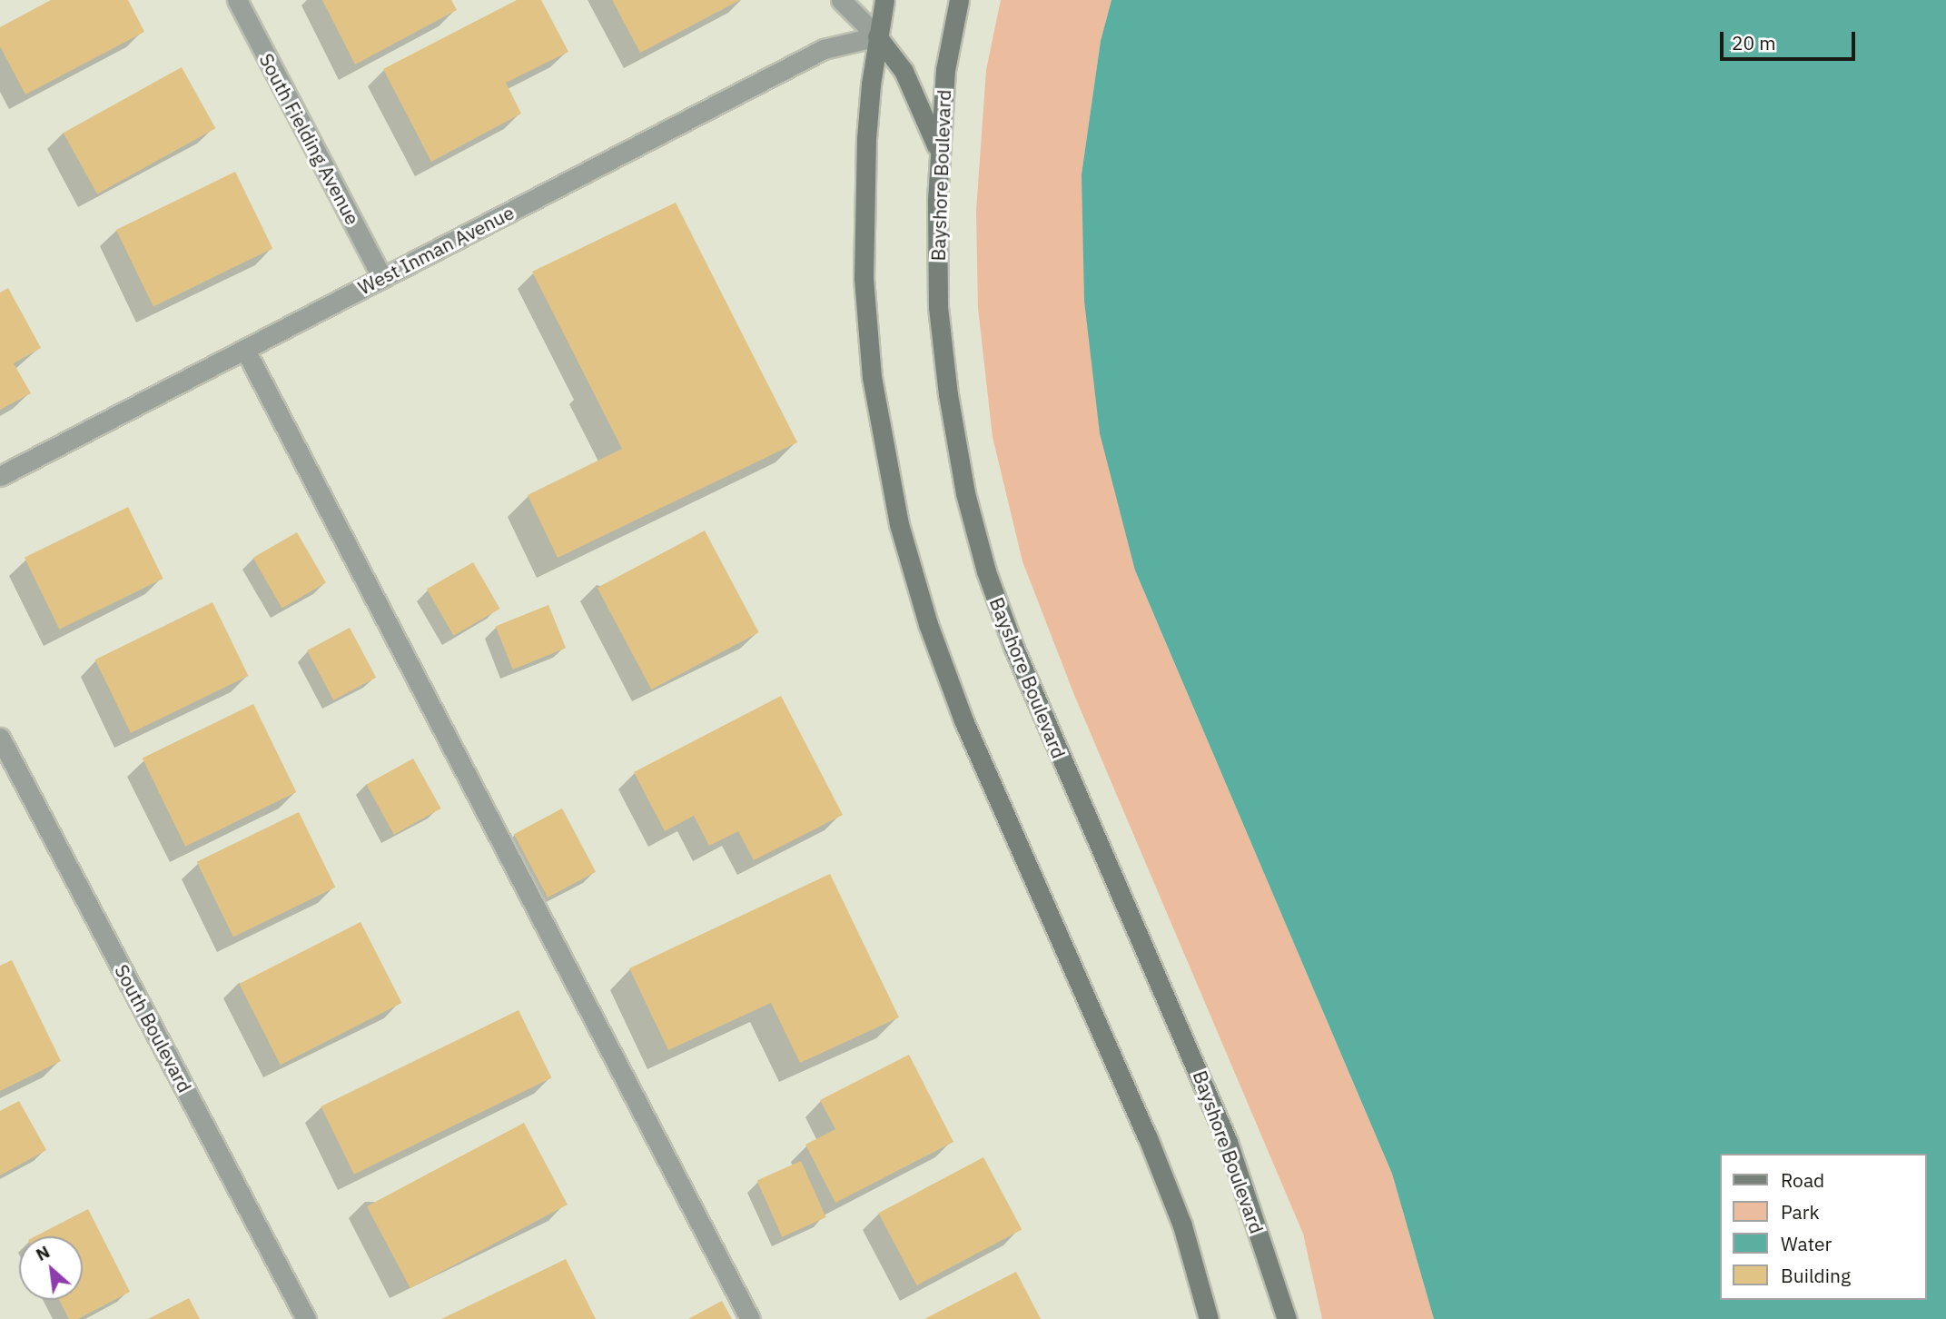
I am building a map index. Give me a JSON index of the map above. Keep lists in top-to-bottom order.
{
  "streets": {
    "main road": ["Bayshore Boulevard"],
    "street": ["South Fielding Avenue", "West Inman Avenue", "South Boulevard"]
  },
  "crossings": [
    ["South Fielding Avenue", "West Inman Avenue"]
  ],
  "legend": [
    "Road",
    "Park",
    "Water",
    "Building"
  ],
  "scale_bar": "20 m",
  "north": "top left"
}
